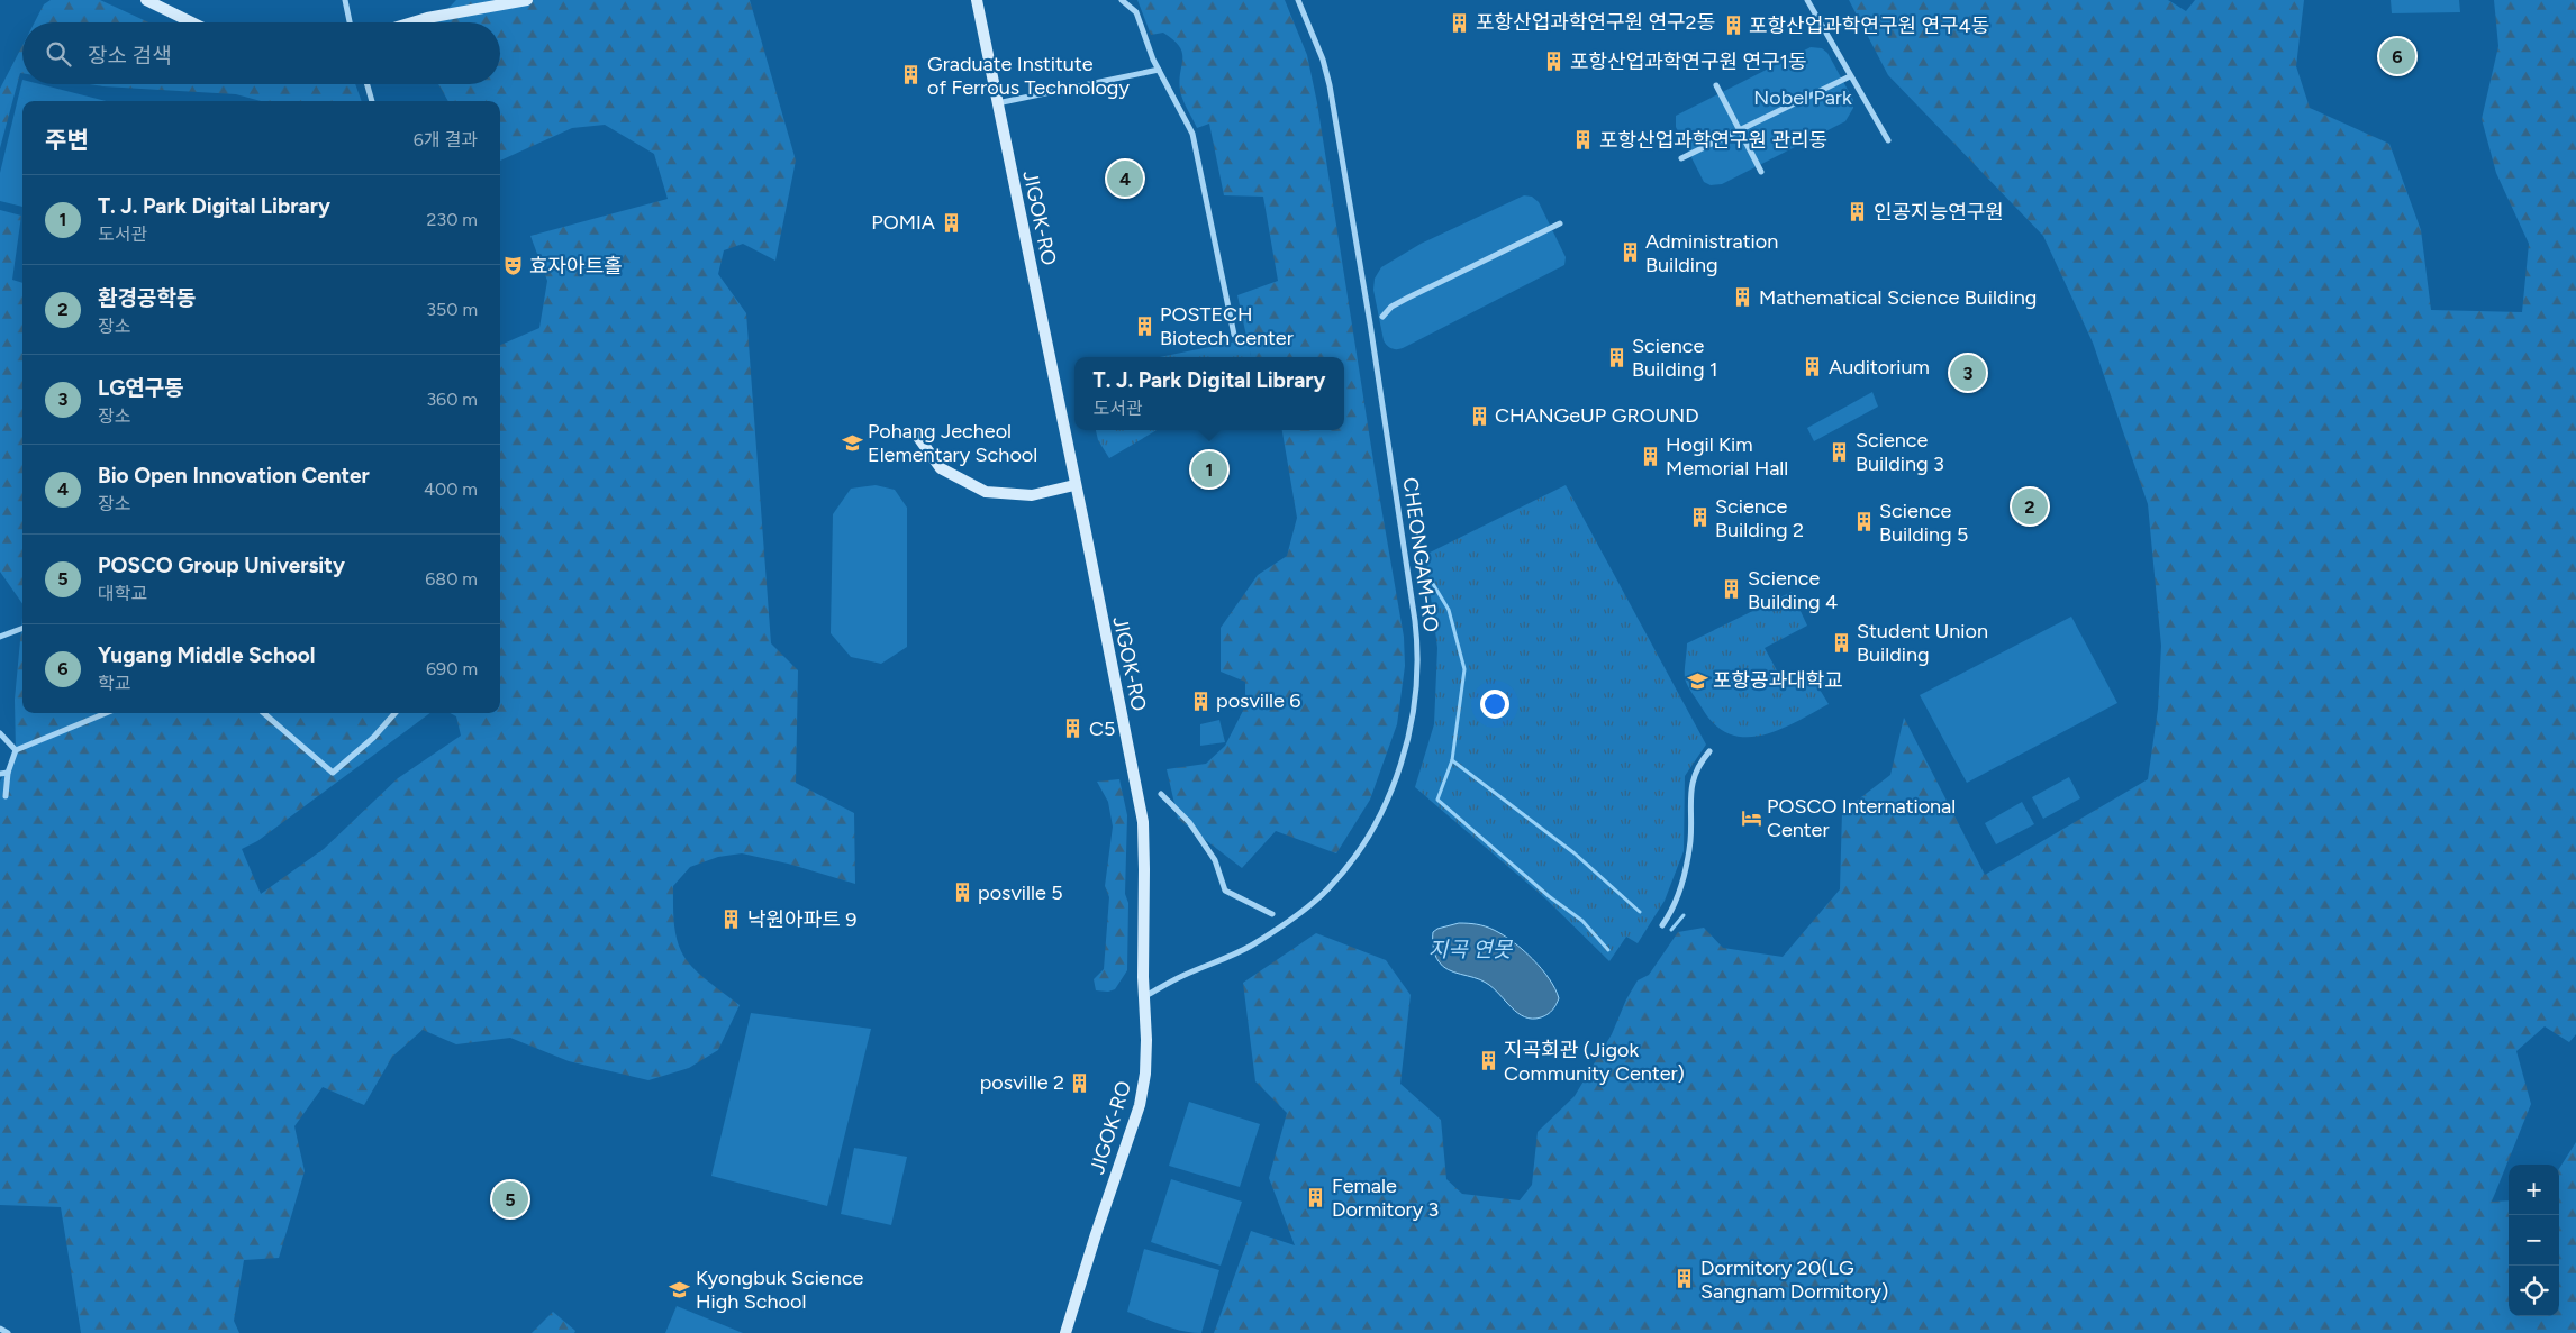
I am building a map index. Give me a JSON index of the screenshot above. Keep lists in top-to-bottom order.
{
  "streets": {
    "street": ["JIGOK-RO", "CHEONGAM-RO"]
  },
  "crossings": [
    ["JIGOK-RO", "CHEONGAM-RO"]
  ],
  "water": ["지곡 연못"],
  "parks": ["Nobel Park"],
  "places": {
    "building": [
      "포항산업과학연구원 연구2동",
      "포항산업과학연구원 연구4동",
      "포항산업과학연구원 연구1동",
      "Graduate Institute of Ferrous Technology",
      "포항산업과학연구원 관리동",
      "인공지능연구원",
      "POMIA",
      "Administration Building",
      "Mathematical Science Building",
      "POSTECH Biotech center",
      "Science Building 1",
      "Auditorium",
      "CHANGeUP GROUND",
      "Science Building 3",
      "Hogil Kim Memorial Hall",
      "Science Building 2",
      "Science Building 5",
      "Science Building 4",
      "Student Union Building",
      "posville 6",
      "C5",
      "posville 5",
      "낙원아파트 9",
      "지곡회관 (Jigok Community Center)",
      "posville 2",
      "Female Dormitory 3",
      "Dormitory 20(LG Sangnam Dormitory)"
    ],
    "theatre": ["효자아트홀"],
    "school or university": ["Pohang Jecheol Elementary School", "포항공과대학교", "Kyongbuk Science High School"],
    "hotel": ["POSCO International Center"]
  },
  "page": {
    "search": "장소 검색",
    "pins": [
      "6",
      "4",
      "3",
      "1",
      "2",
      "5"
    ],
    "heading": ["주변", "6개 결과"],
    "list": [
      {
        "mark": "1",
        "name": "T. J. Park Digital Library",
        "note": "도서관",
        "value": "230 m"
      },
      {
        "mark": "2",
        "name": "환경공학동",
        "note": "장소",
        "value": "350 m"
      },
      {
        "mark": "3",
        "name": "LG연구동",
        "note": "장소",
        "value": "360 m"
      },
      {
        "mark": "4",
        "name": "Bio Open Innovation Center",
        "note": "장소",
        "value": "400 m"
      },
      {
        "mark": "5",
        "name": "POSCO Group University",
        "note": "대학교",
        "value": "680 m"
      },
      {
        "mark": "6",
        "name": "Yugang Middle School",
        "note": "학교",
        "value": "690 m"
      }
    ],
    "popup": ["T. J. Park Digital Library", "도서관"],
    "map_buttons": ["+", "−"]
  }
}
